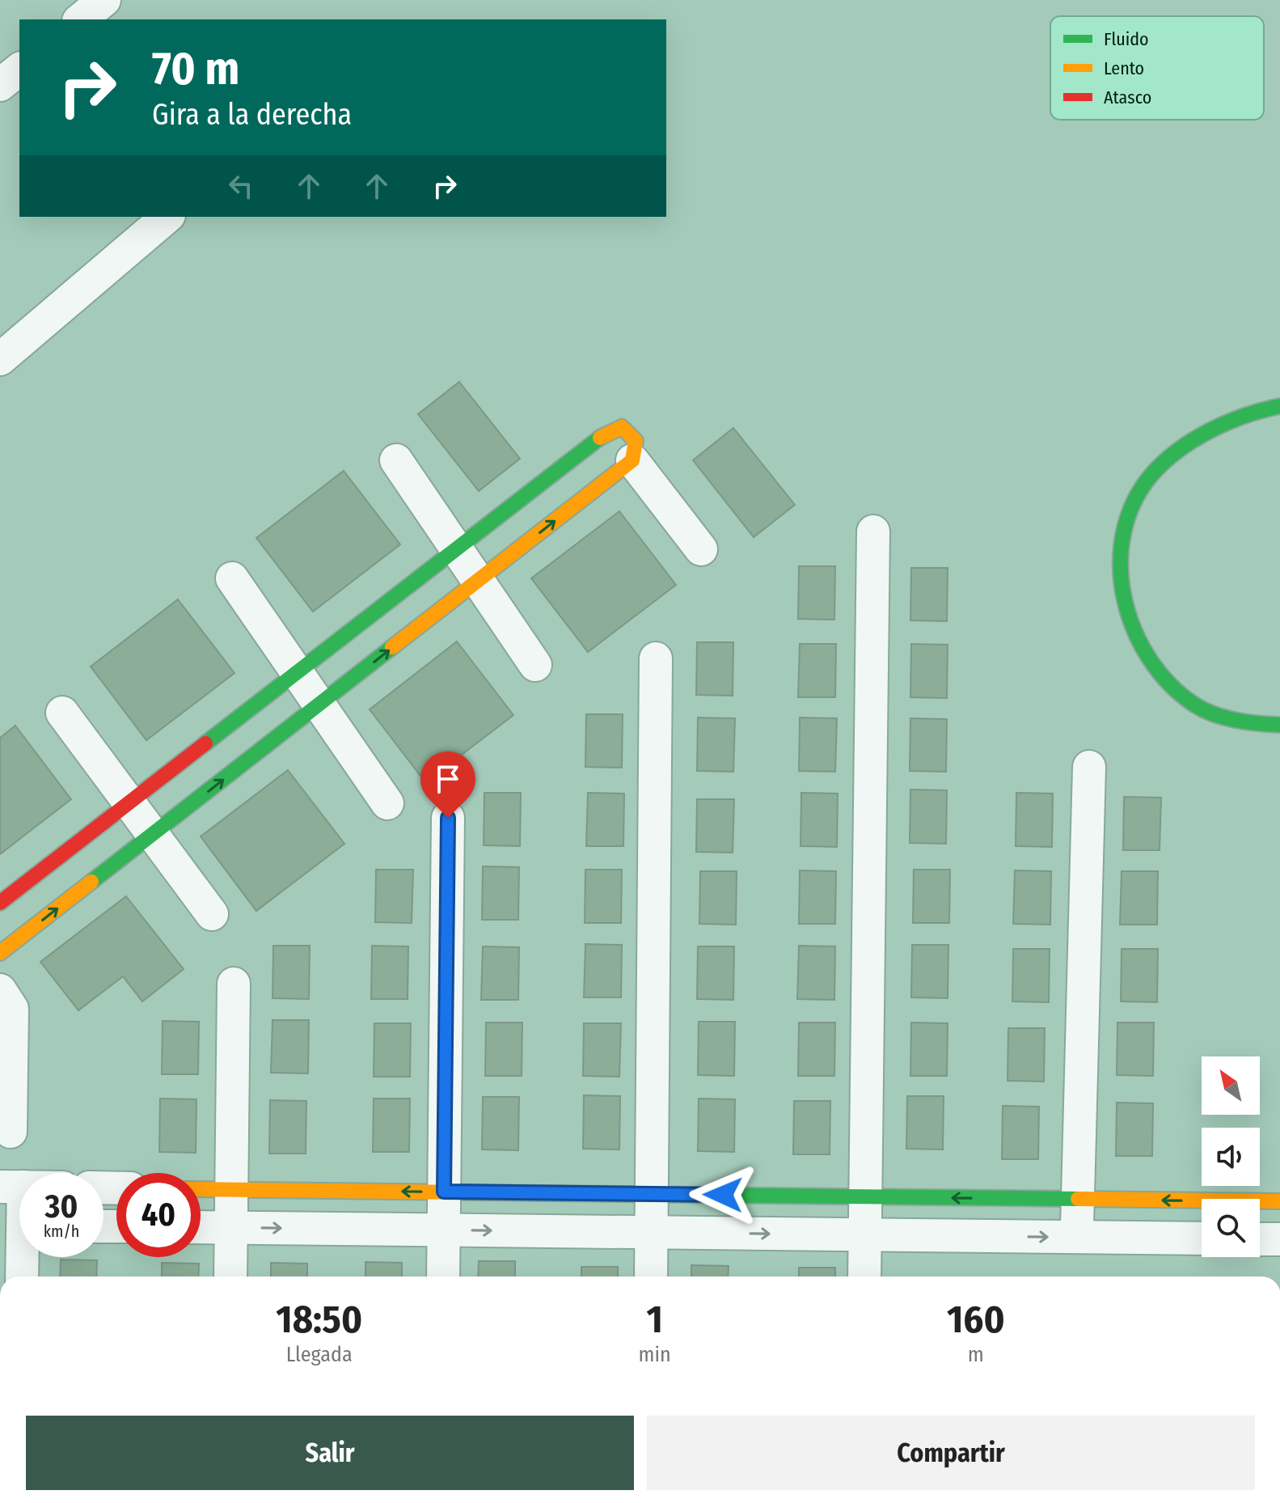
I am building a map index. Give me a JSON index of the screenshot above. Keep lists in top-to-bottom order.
{
  "legend": ["Fluido", "Lento", "Atasco"],
  "north": "top left",
  "page": {
    "turn": ["70 m", "Gira a la derecha"],
    "speed": "30 km/h",
    "limit": "40",
    "eta": [
      "18:50",
      "Llegada",
      "1",
      "min",
      "160",
      "m"
    ],
    "buttons": ["Salir", "Compartir"]
  }
}
